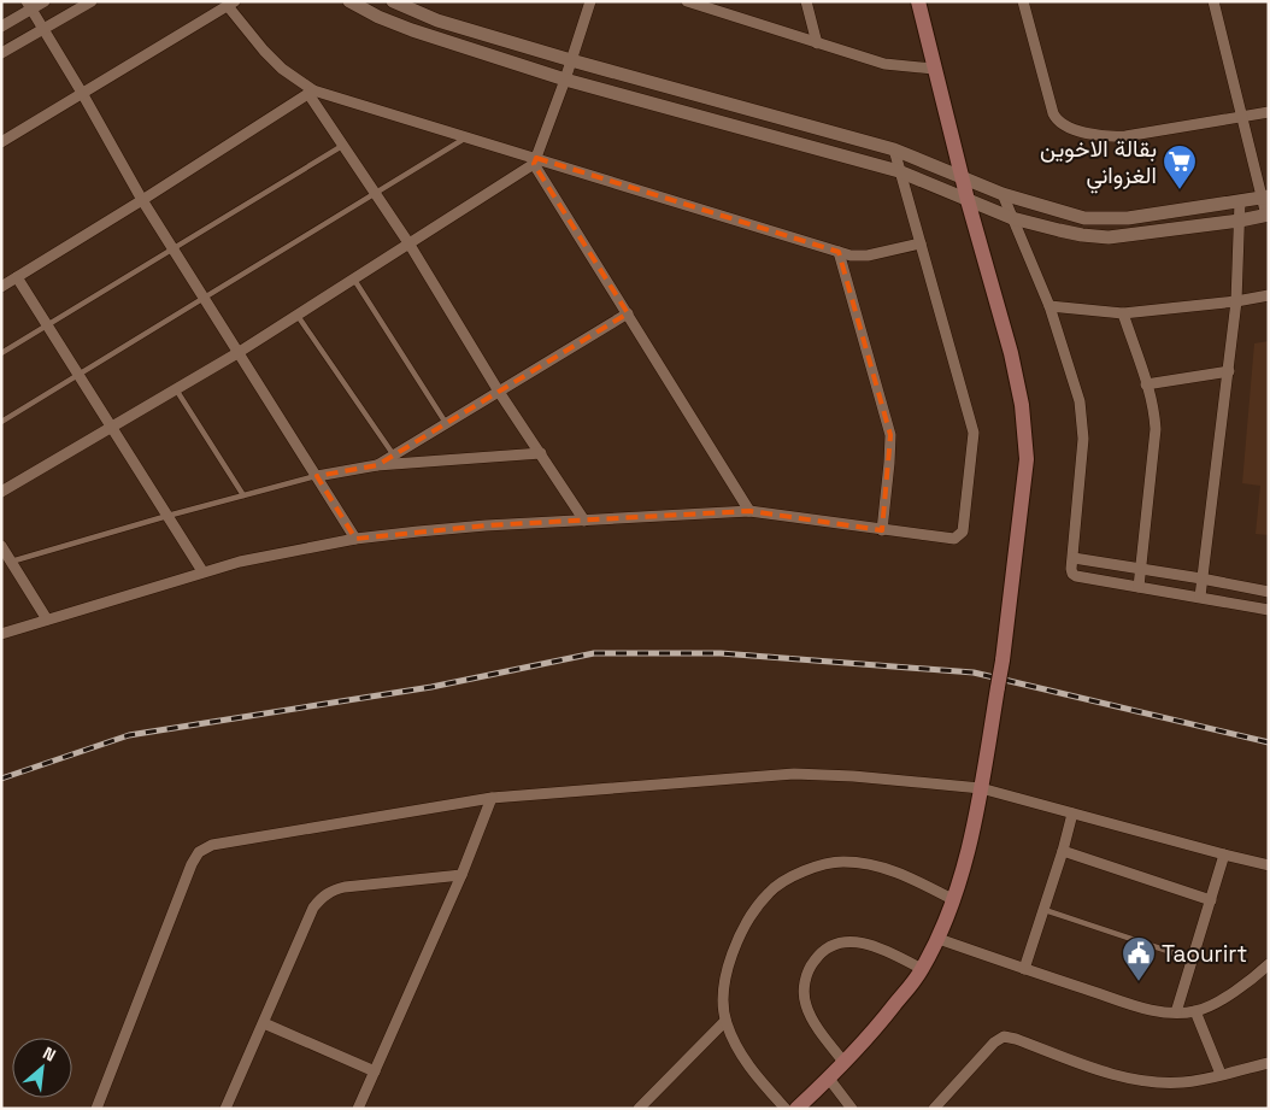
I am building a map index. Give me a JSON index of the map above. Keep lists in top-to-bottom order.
{
  "places": {
    "supermarket": ["بقالة الاخوين الغزواني"],
    "public building": ["Taourirt"]
  },
  "north": "top right"
}
